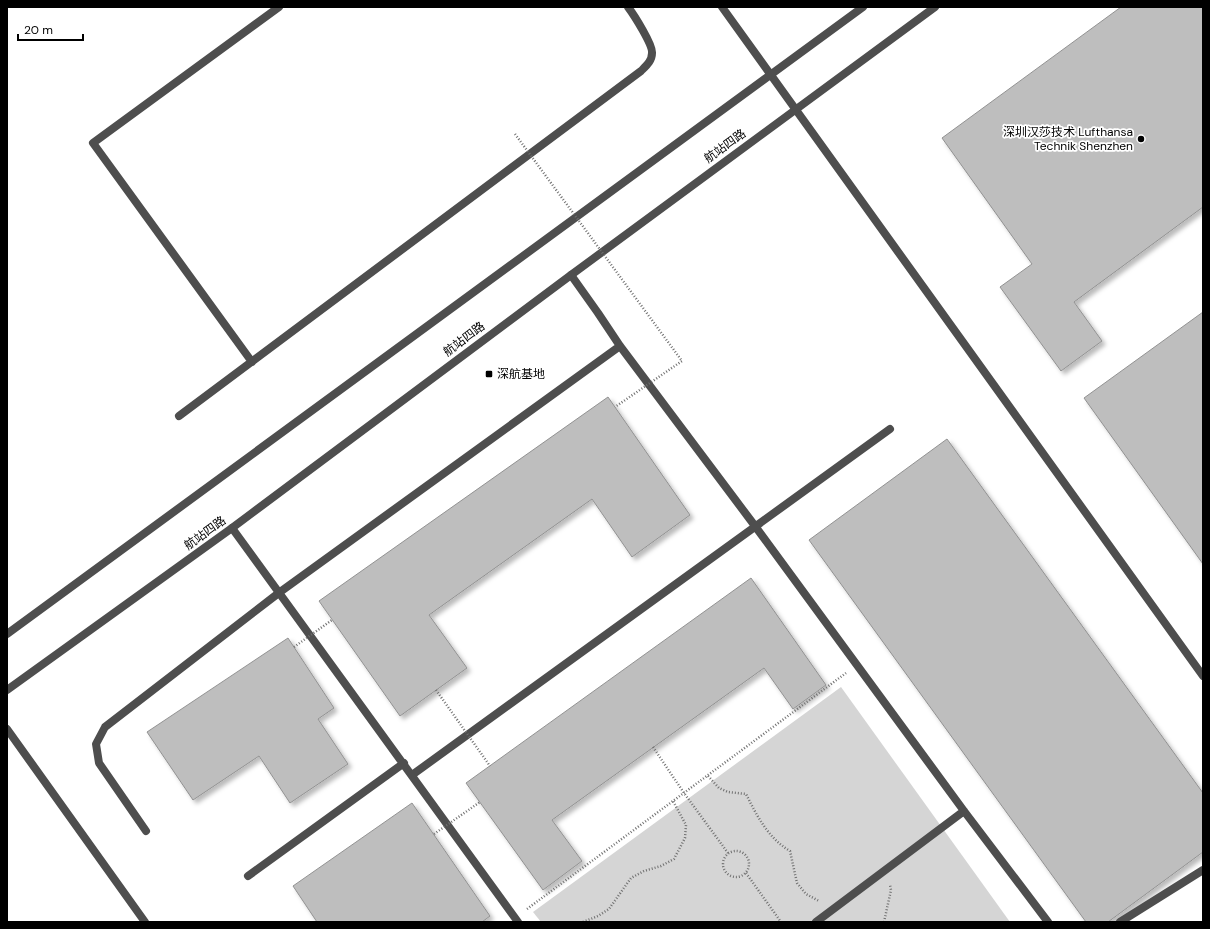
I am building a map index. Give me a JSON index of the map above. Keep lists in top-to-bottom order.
{
  "streets": {
    "street": ["航站四路"]
  },
  "places": {
    "other": ["深圳汉莎技术 Lufthansa Technik Shenzhen"],
    "transit": ["深航基地"]
  },
  "scale_bar": "20 m"
}
